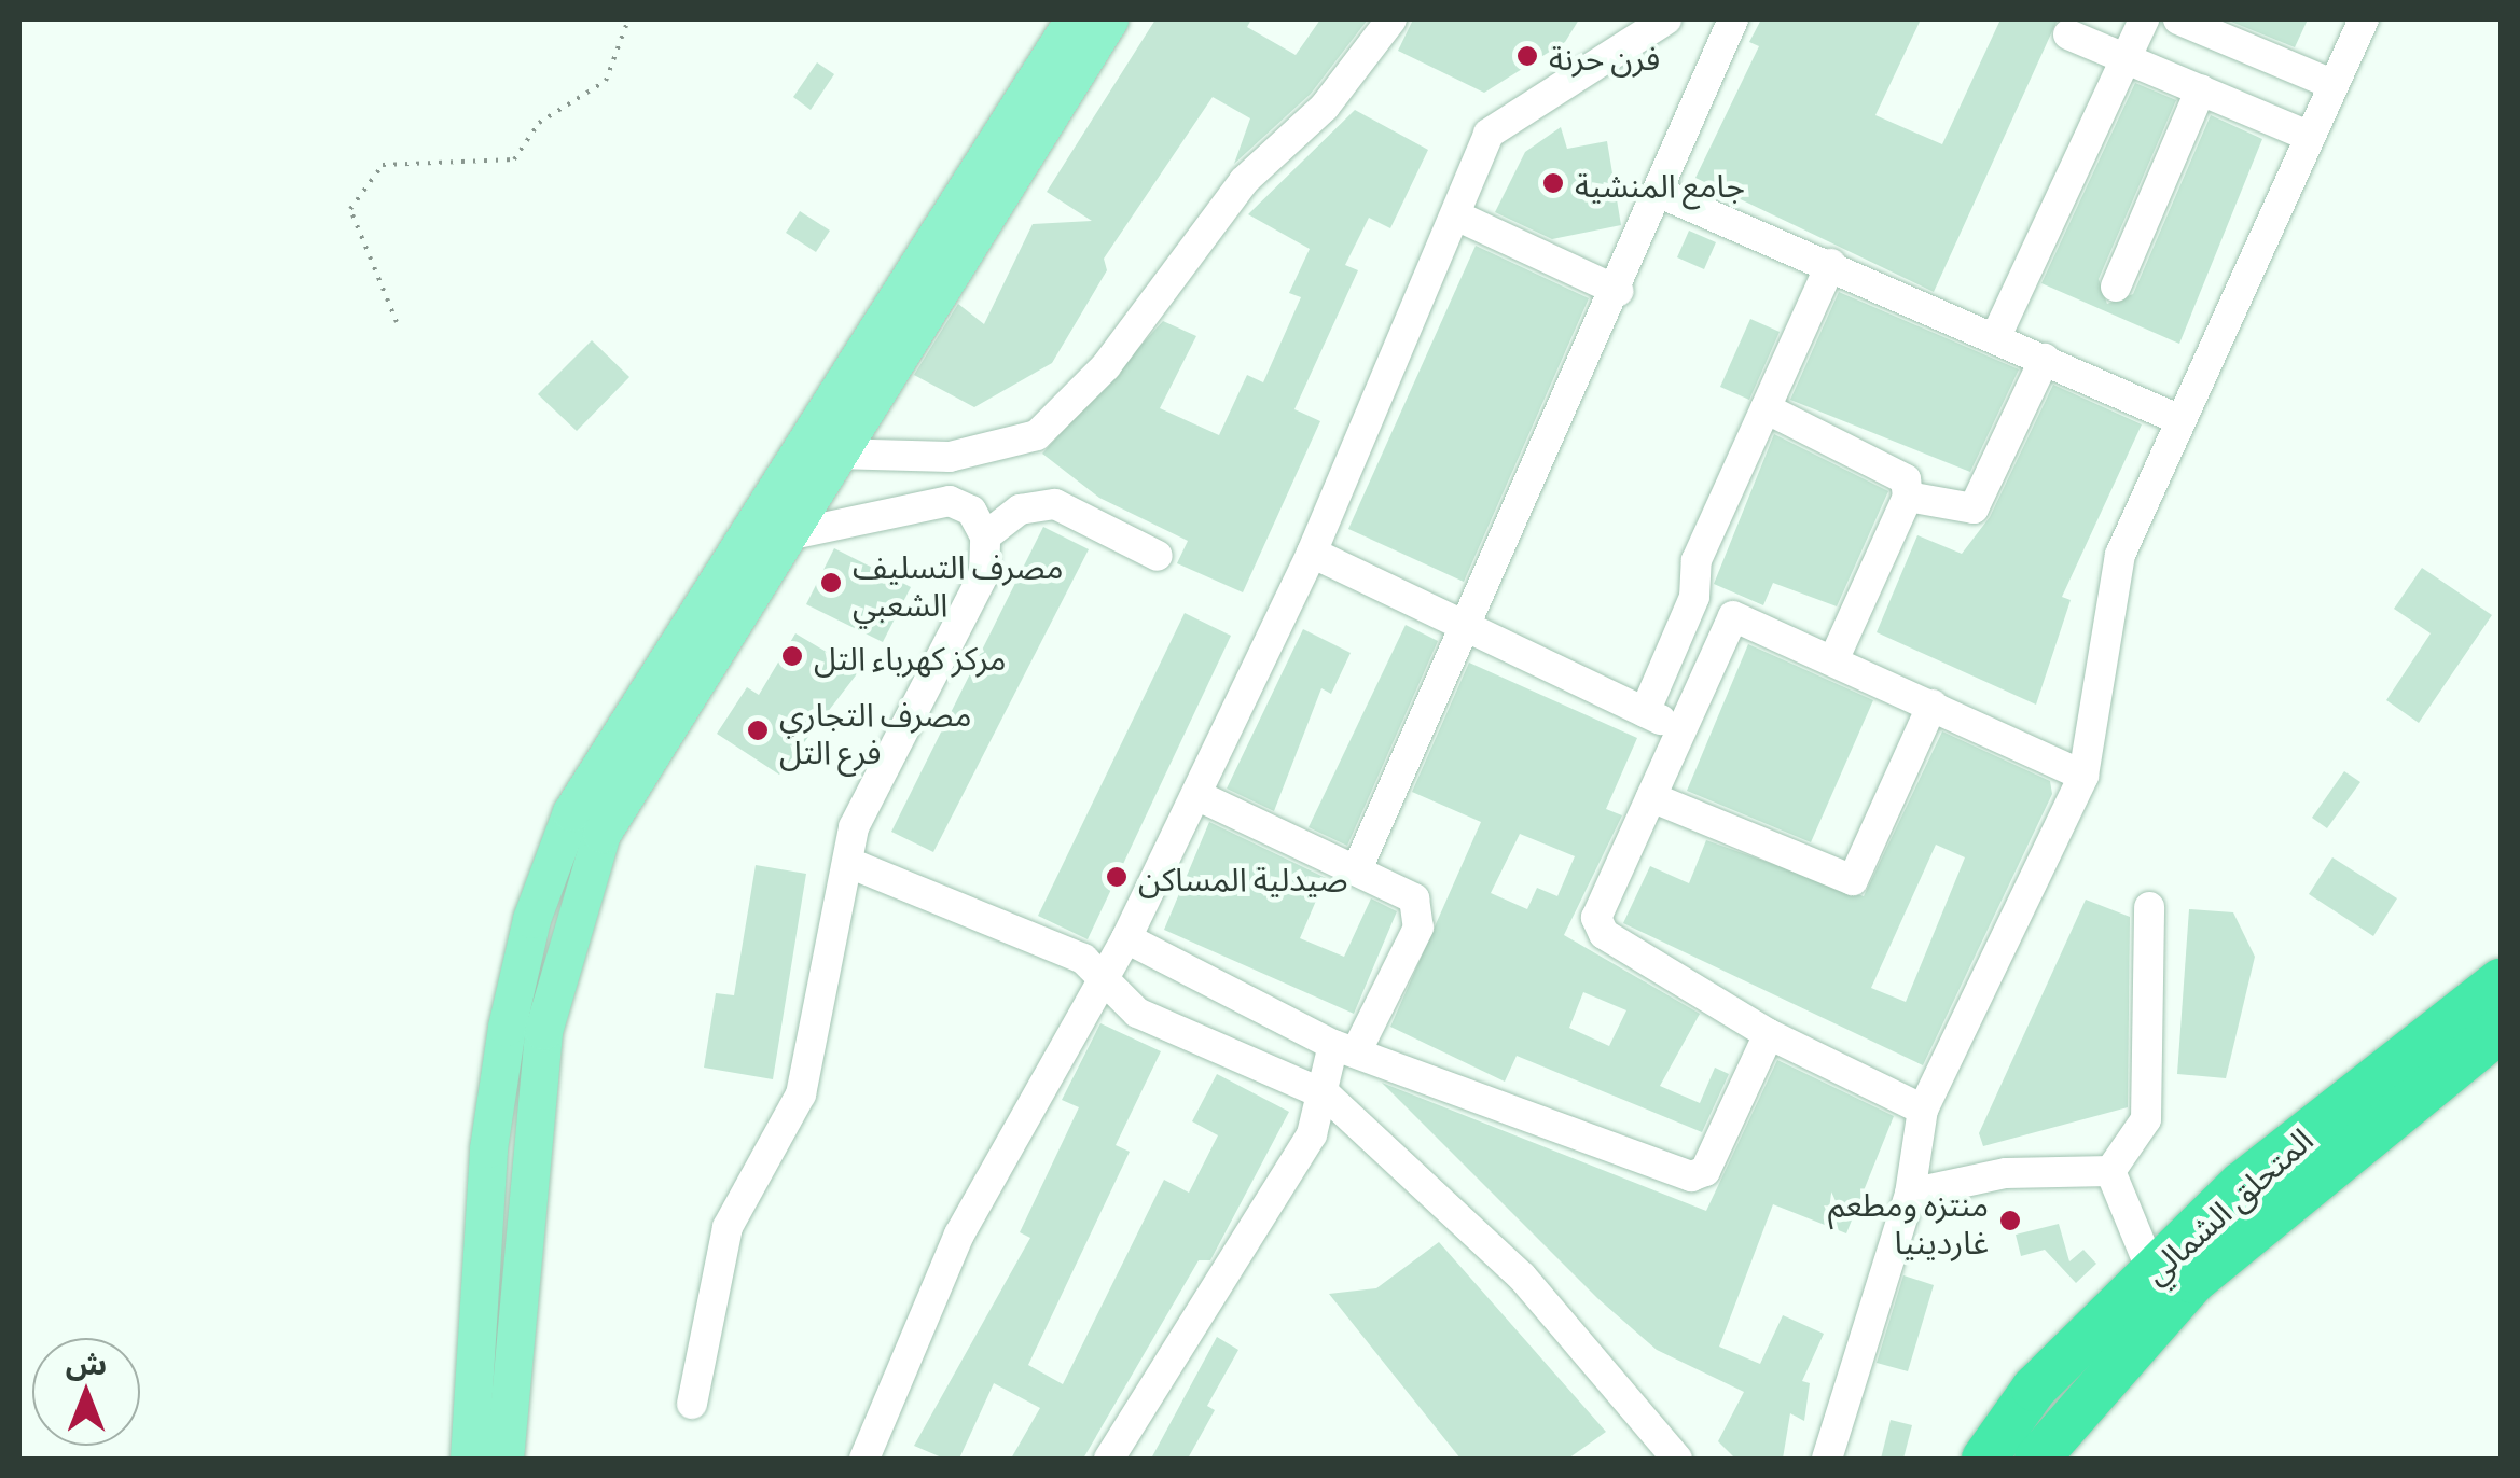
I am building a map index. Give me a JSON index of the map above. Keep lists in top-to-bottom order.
{
  "streets": {
    "highway": ["المتحلق الشمالي"]
  },
  "places": [
    "فرن حرنة",
    "جامع المنشية",
    "مصرف التسليف الشعبي",
    "مركز كهرباء التل",
    "مصرف التجاري فرع التل",
    "صيدلية المساكن",
    "منتزه ومطعم غاردينيا"
  ],
  "north": "top"
}
